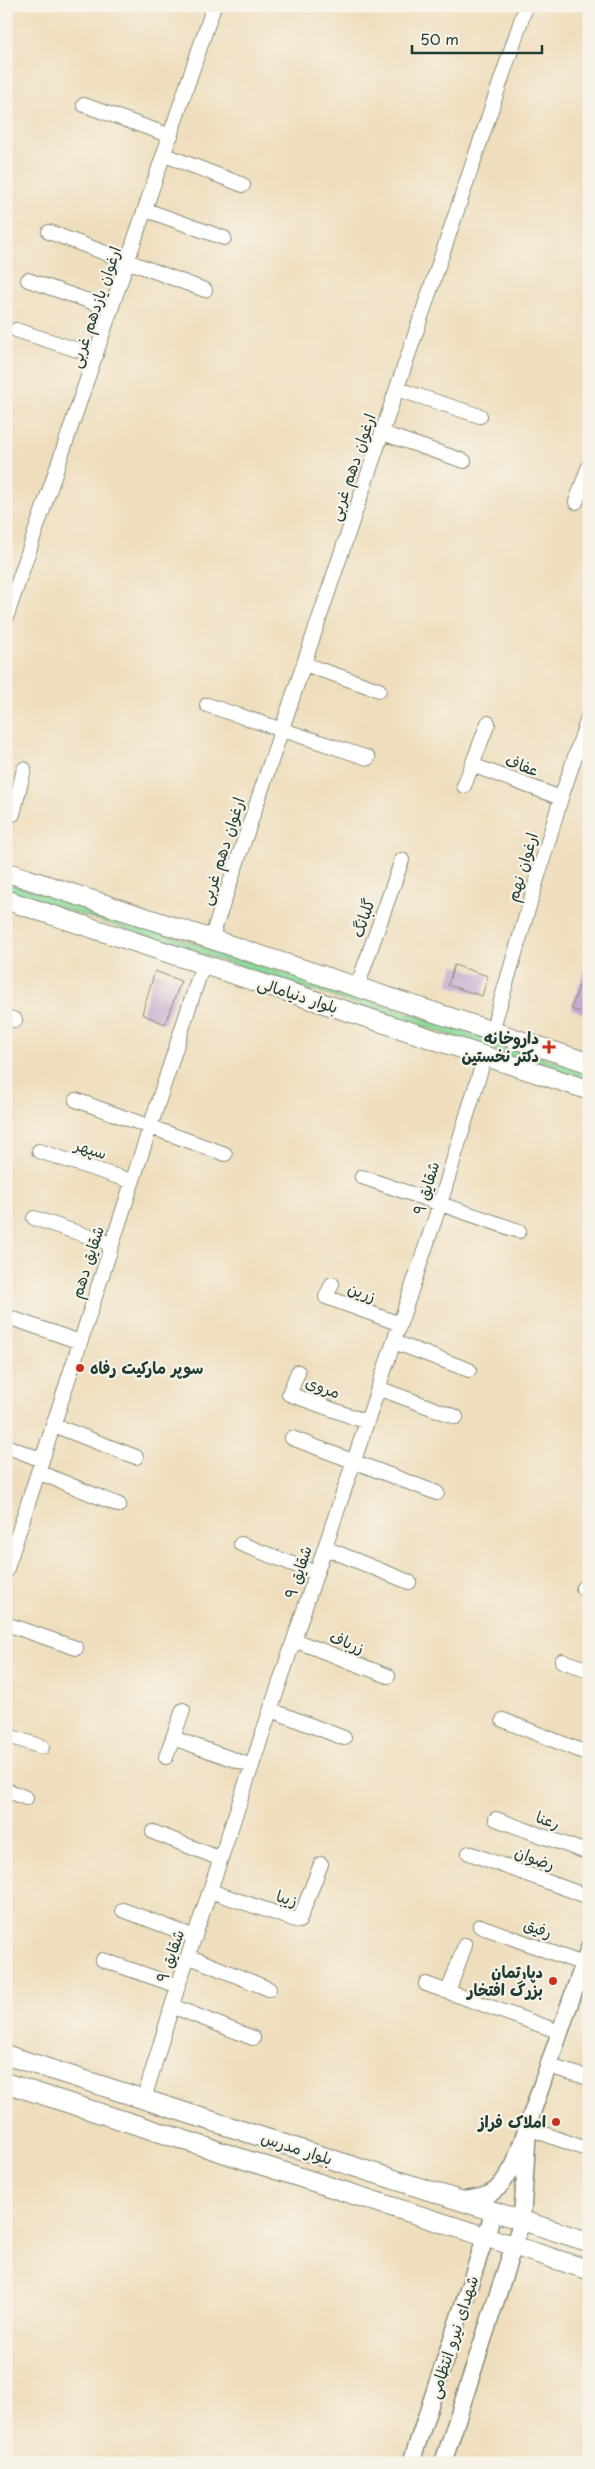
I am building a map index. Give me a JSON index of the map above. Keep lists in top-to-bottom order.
{
  "streets": {
    "main road": ["بلوار دنیامالی", "بلوار مدرس"],
    "street": [
      "ارغوان یازدهم غربی",
      "ارغوان دهم غربی",
      "عفاف",
      "ارغوان نهم",
      "گلبانگ",
      "سپهر",
      "شقایق ۹",
      "شقایق دهم",
      "زرین",
      "مروی",
      "زرباف",
      "رعنا",
      "رضوان",
      "زیبا",
      "رفیق",
      "شهدای نیرو انتظامی"
    ]
  },
  "crossings": [
    ["ارغوان دهم غربی", "بلوار دنیامالی"],
    ["عفاف", "ارغوان نهم"],
    ["ارغوان نهم", "بلوار دنیامالی"],
    ["گلبانگ", "بلوار دنیامالی"],
    ["بلوار دنیامالی", "شقایق ۹"],
    ["بلوار دنیامالی", "شقایق دهم"],
    ["سپهر", "شقایق دهم"],
    ["شقایق ۹", "زرین"],
    ["شقایق ۹", "مروی"],
    ["شقایق ۹", "زرباف"],
    ["شقایق ۹", "زیبا"],
    ["شقایق ۹", "بلوار مدرس"],
    ["بلوار مدرس", "شهدای نیرو انتظامی"]
  ],
  "places": {
    "health": ["داروخانه دکتر نخستین"],
    "other": ["سوپر مارکیت رفاه", "دپارتمان بزرگ افتخار", "املاک فراز"]
  },
  "scale_bar": "50 m"
}
